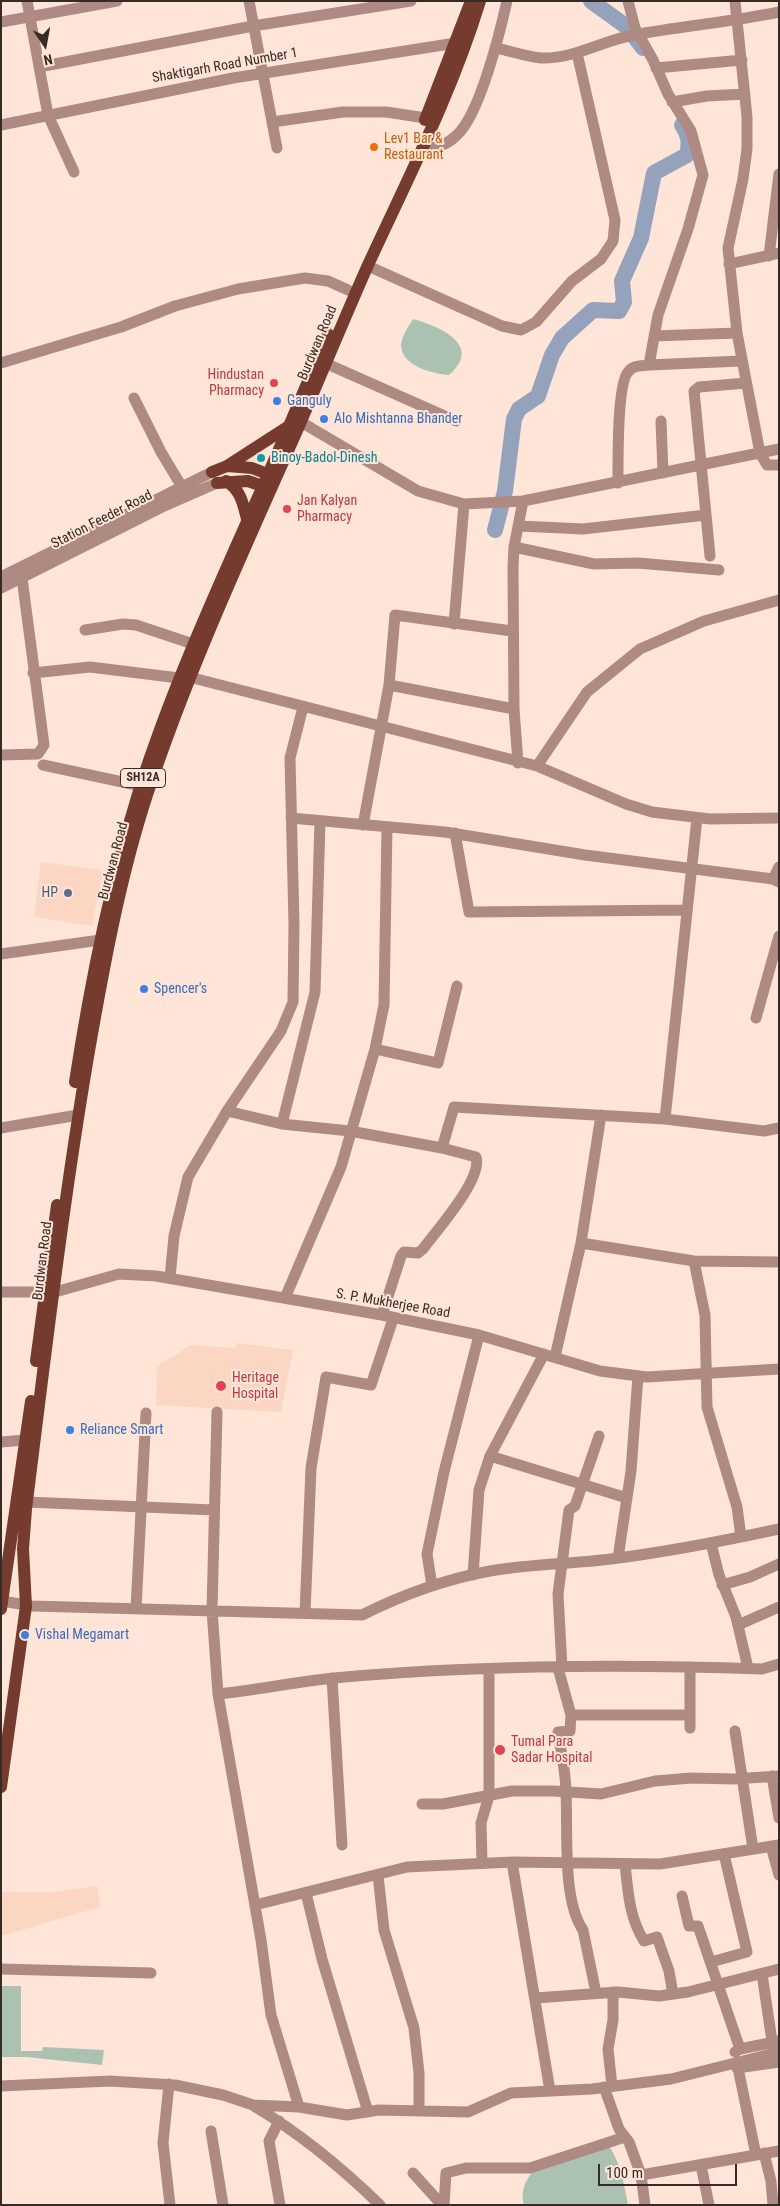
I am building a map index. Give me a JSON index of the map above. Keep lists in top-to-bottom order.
{
  "streets": {
    "main road": ["Burdwan Road", "SH12A"],
    "street": ["Shaktigarh Road Number 1", "Station Feeder Road", "S. P. Mukherjee Road"]
  },
  "crossings": [
    ["Shaktigarh Road Number 1", "Burdwan Road"],
    ["Burdwan Road", "S. P. Mukherjee Road"]
  ],
  "places": [
    "Lev1 Bar & Restaurant",
    "Hindustan Pharmacy",
    "Ganguly",
    "Alo Mishtanna Bhander",
    "Binoy-Badol-Dinesh",
    "Jan Kalyan Pharmacy",
    "HP",
    "Spencer's",
    "Heritage Hospital",
    "Reliance Smart",
    "Vishal Megamart",
    "Tumal Para Sadar Hospital"
  ],
  "scale_bar": "100 m",
  "north": "bottom"
}
